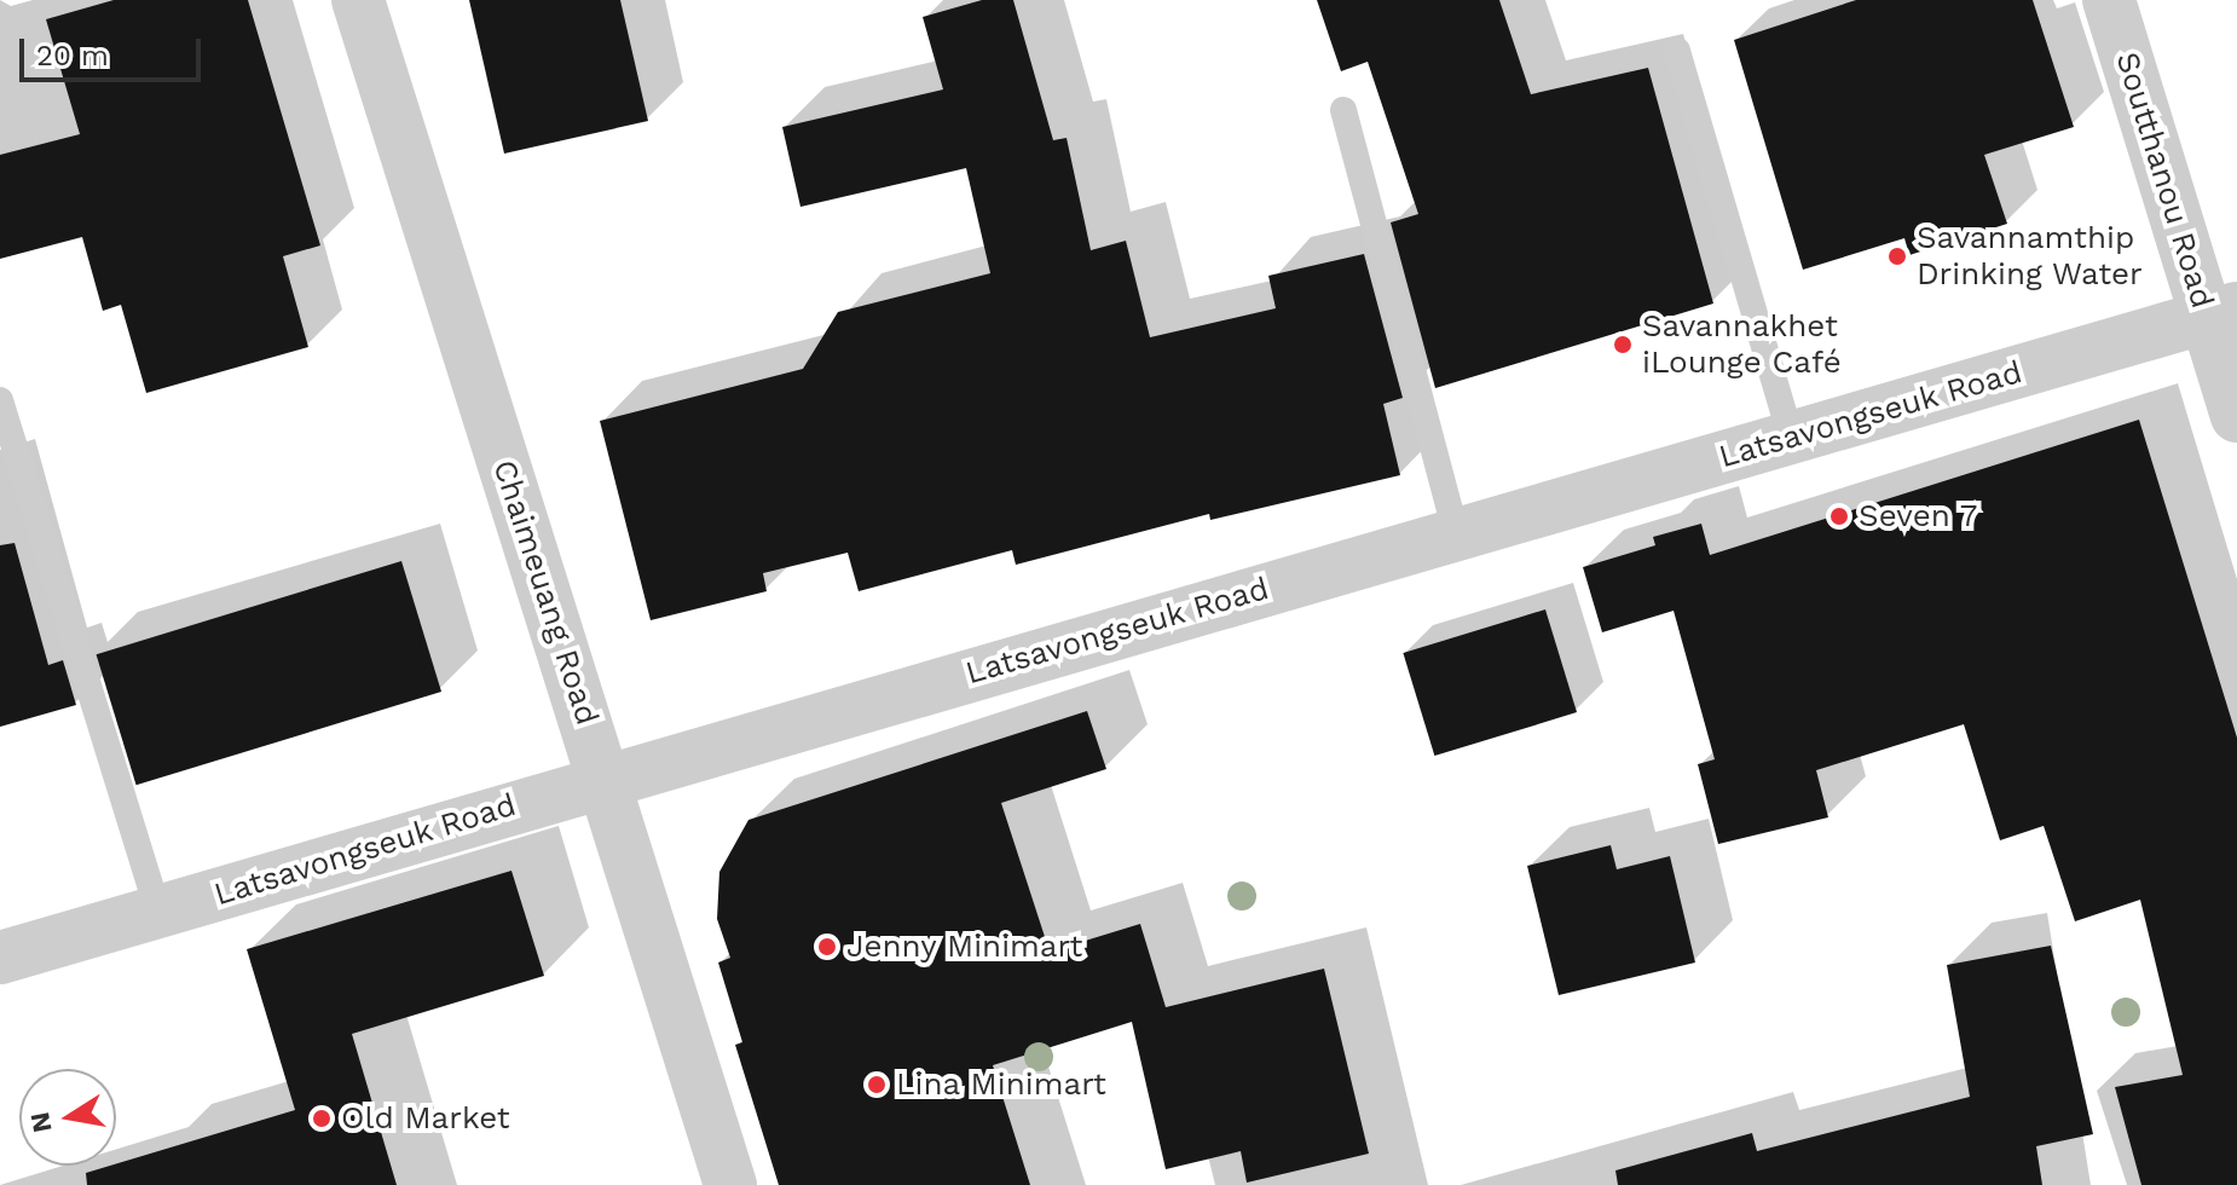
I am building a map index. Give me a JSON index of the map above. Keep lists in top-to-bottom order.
{
  "streets": {
    "street": ["Soutthanou Road", "Latsavongseuk Road", "Chaimeuang Road"]
  },
  "crossings": [
    ["Soutthanou Road", "Latsavongseuk Road"],
    ["Latsavongseuk Road", "Chaimeuang Road"]
  ],
  "places": [
    "Savannamthip Drinking Water",
    "Savannakhet iLounge Café",
    "Seven 7",
    "Jenny Minimart",
    "Lina Minimart",
    "Old Market"
  ],
  "scale_bar": "20 m",
  "north": "left"
}
